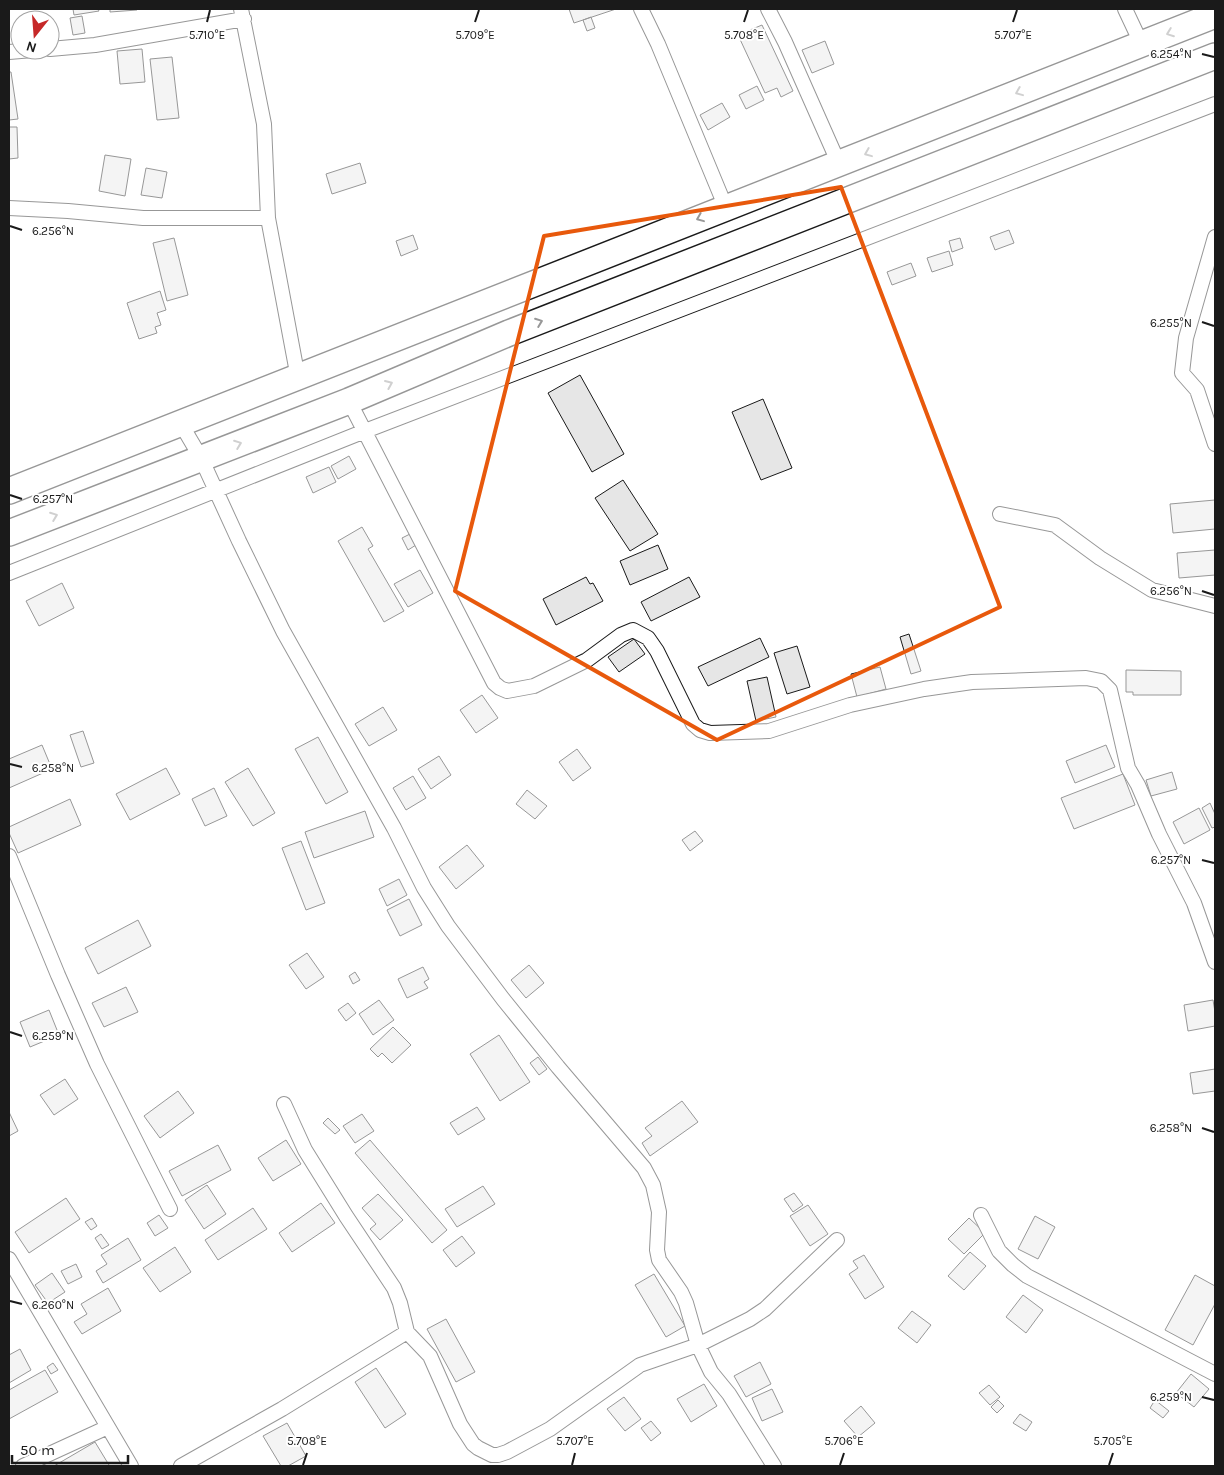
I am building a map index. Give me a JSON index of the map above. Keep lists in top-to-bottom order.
{
  "scale_bar": "50 m",
  "north": "bottom",
  "coordinates": [
    "5.710°E",
    "5.709°E",
    "5.708°E",
    "5.707°E",
    "6.254°N",
    "6.256°N",
    "6.255°N",
    "6.257°N",
    "6.258°N",
    "6.259°N",
    "6.260°N",
    "5.706°E",
    "5.705°E"
  ]
}
